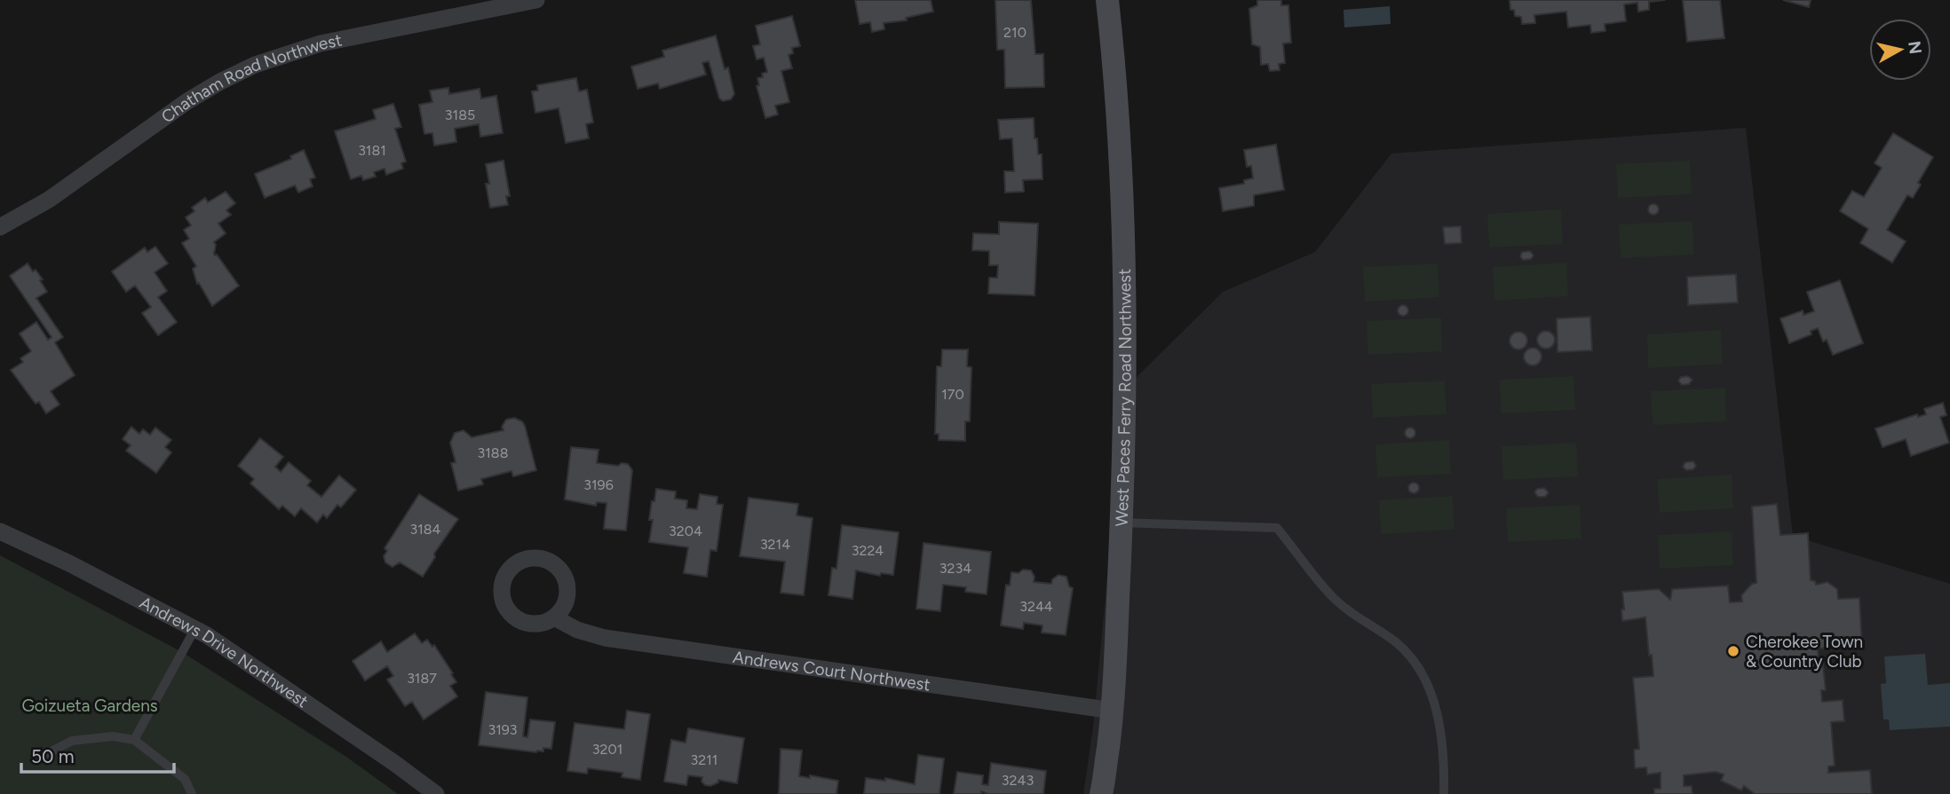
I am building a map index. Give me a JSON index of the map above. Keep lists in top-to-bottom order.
{
  "streets": {
    "main road": ["West Paces Ferry Road Northwest"],
    "street": ["Chatham Road Northwest", "Andrews Drive Northwest", "Andrews Court Northwest"]
  },
  "crossings": [
    ["West Paces Ferry Road Northwest", "Andrews Court Northwest"]
  ],
  "parks": ["Goizueta Gardens"],
  "places": ["Cherokee Town & Country Club"],
  "house_numbers": [
    "210",
    "3185",
    "3181",
    "170",
    "3188",
    "3196",
    "3184",
    "3204",
    "3214",
    "3224",
    "3234",
    "3244",
    "3187",
    "3193",
    "3201",
    "3211",
    "3243"
  ],
  "scale_bar": "50 m",
  "north": "right"
}
